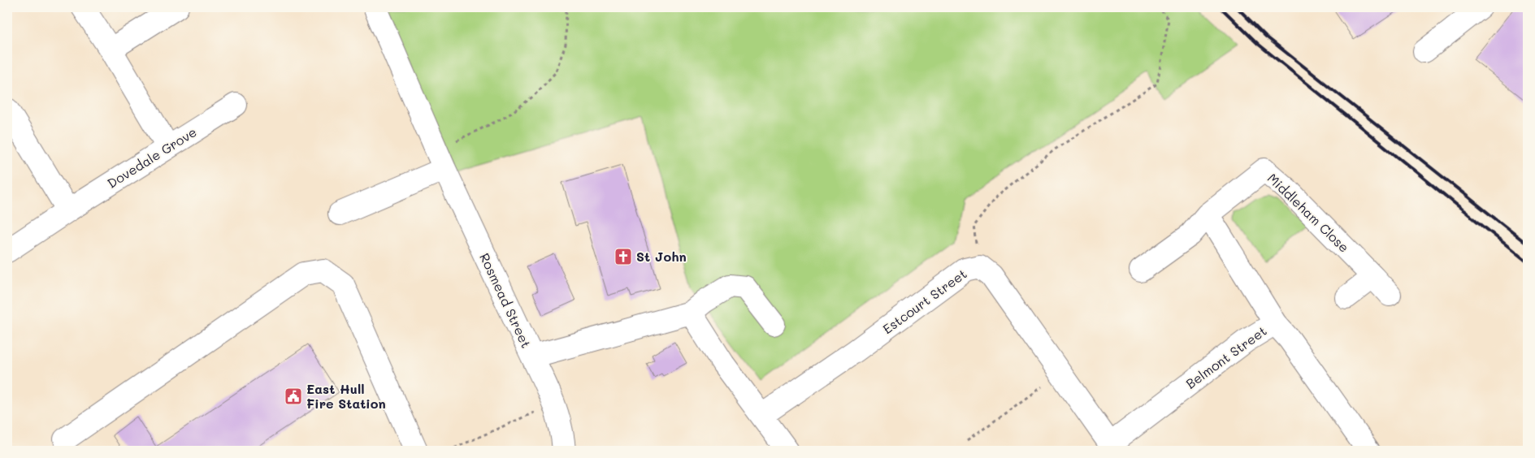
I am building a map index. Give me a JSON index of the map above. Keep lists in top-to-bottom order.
{
  "streets": {
    "street": [
      "Dovedale Grove",
      "Middleham Close",
      "Rosmead Street",
      "Estcourt Street",
      "Belmont Street"
    ]
  },
  "crossings": [
    ["Estcourt Street", "Belmont Street"]
  ],
  "places": {
    "church": ["St John"],
    "public building": ["East Hull Fire Station"]
  }
}
